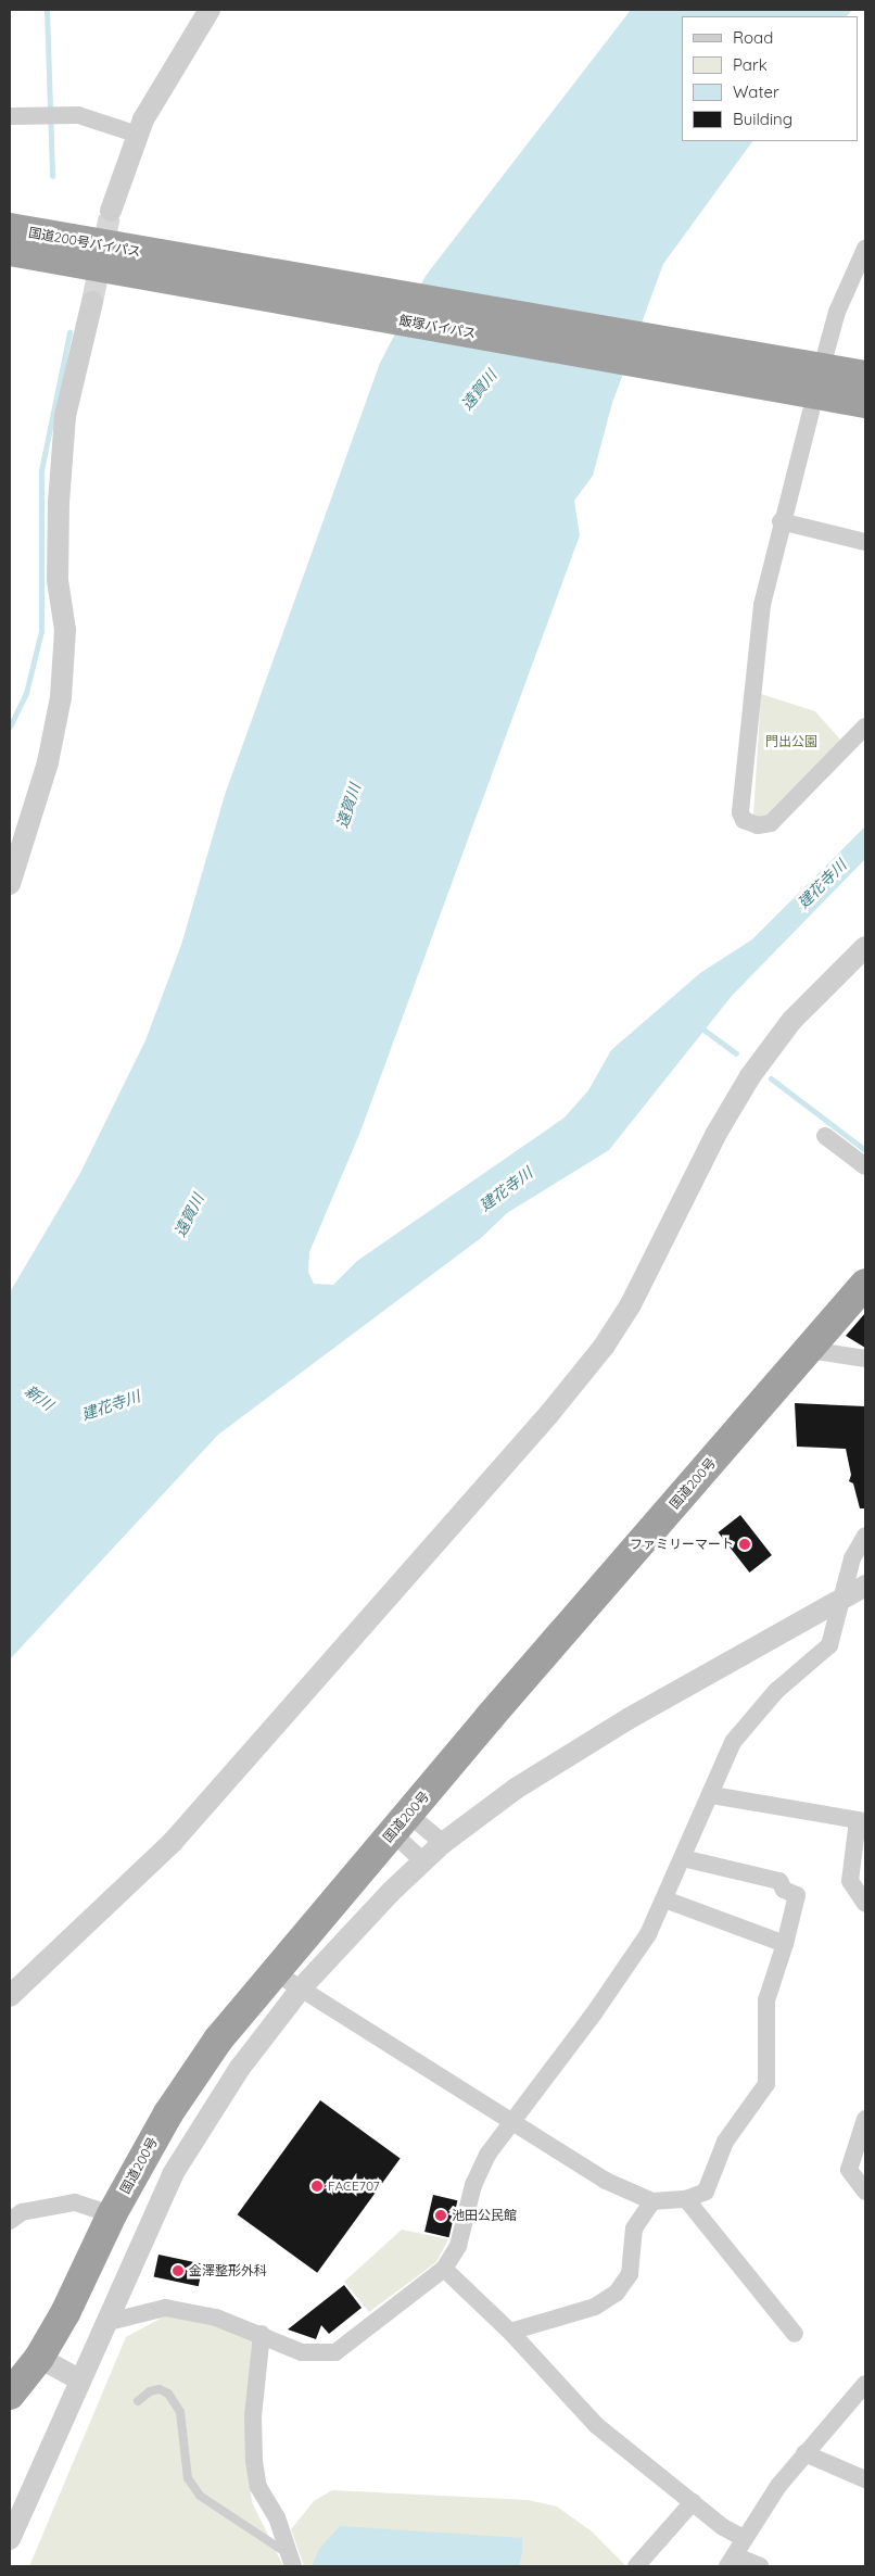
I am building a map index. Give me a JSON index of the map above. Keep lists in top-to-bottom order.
{
  "streets": {
    "highway": ["国道200号バイパス", "飯塚バイパス", "国道200号"]
  },
  "crossings": [
    ["国道200号バイパス", "飯塚バイパス"]
  ],
  "water": ["遠賀川", "建花寺川", "新川"],
  "parks": ["門出公園"],
  "places": [
    "ファミリーマート",
    "FACE707",
    "池田公民館",
    "金澤整形外科"
  ],
  "legend": [
    "Road",
    "Park",
    "Water",
    "Building"
  ]
}
